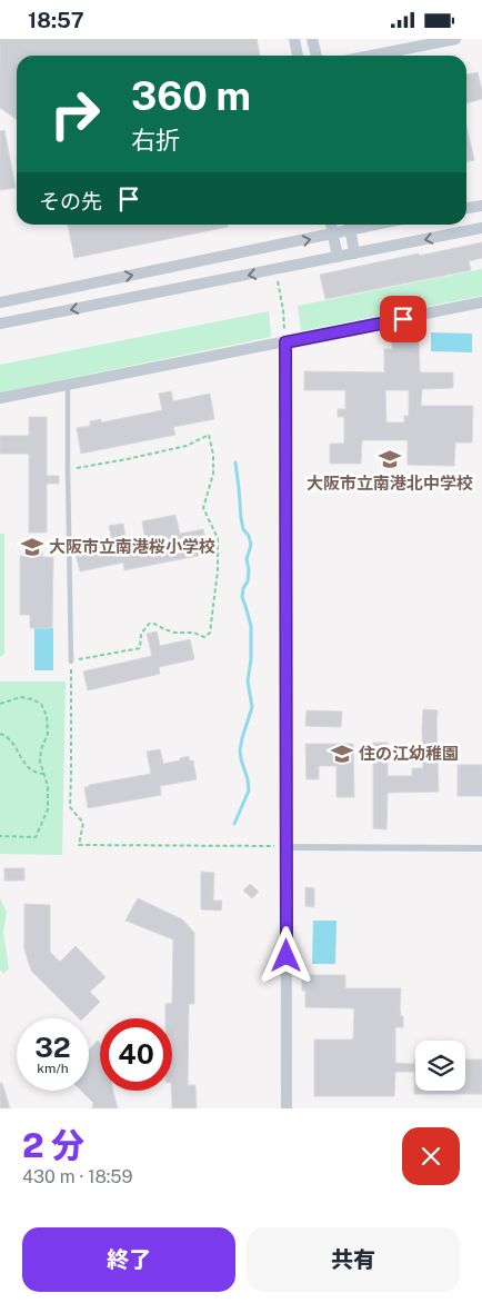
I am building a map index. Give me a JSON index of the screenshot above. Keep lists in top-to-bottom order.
{
  "places": {
    "school or university": ["大阪市立南港北中学校", "大阪市立南港桜小学校", "住の江幼稚園"]
  },
  "page": {
    "status": "18:57",
    "turn": ["360 m", "右折"],
    "then": "その先",
    "speed": "32 km/h",
    "limit": "40",
    "heading": ["2 分", "430 m · 18:59"],
    "buttons": ["終了", "共有"]
  }
}
